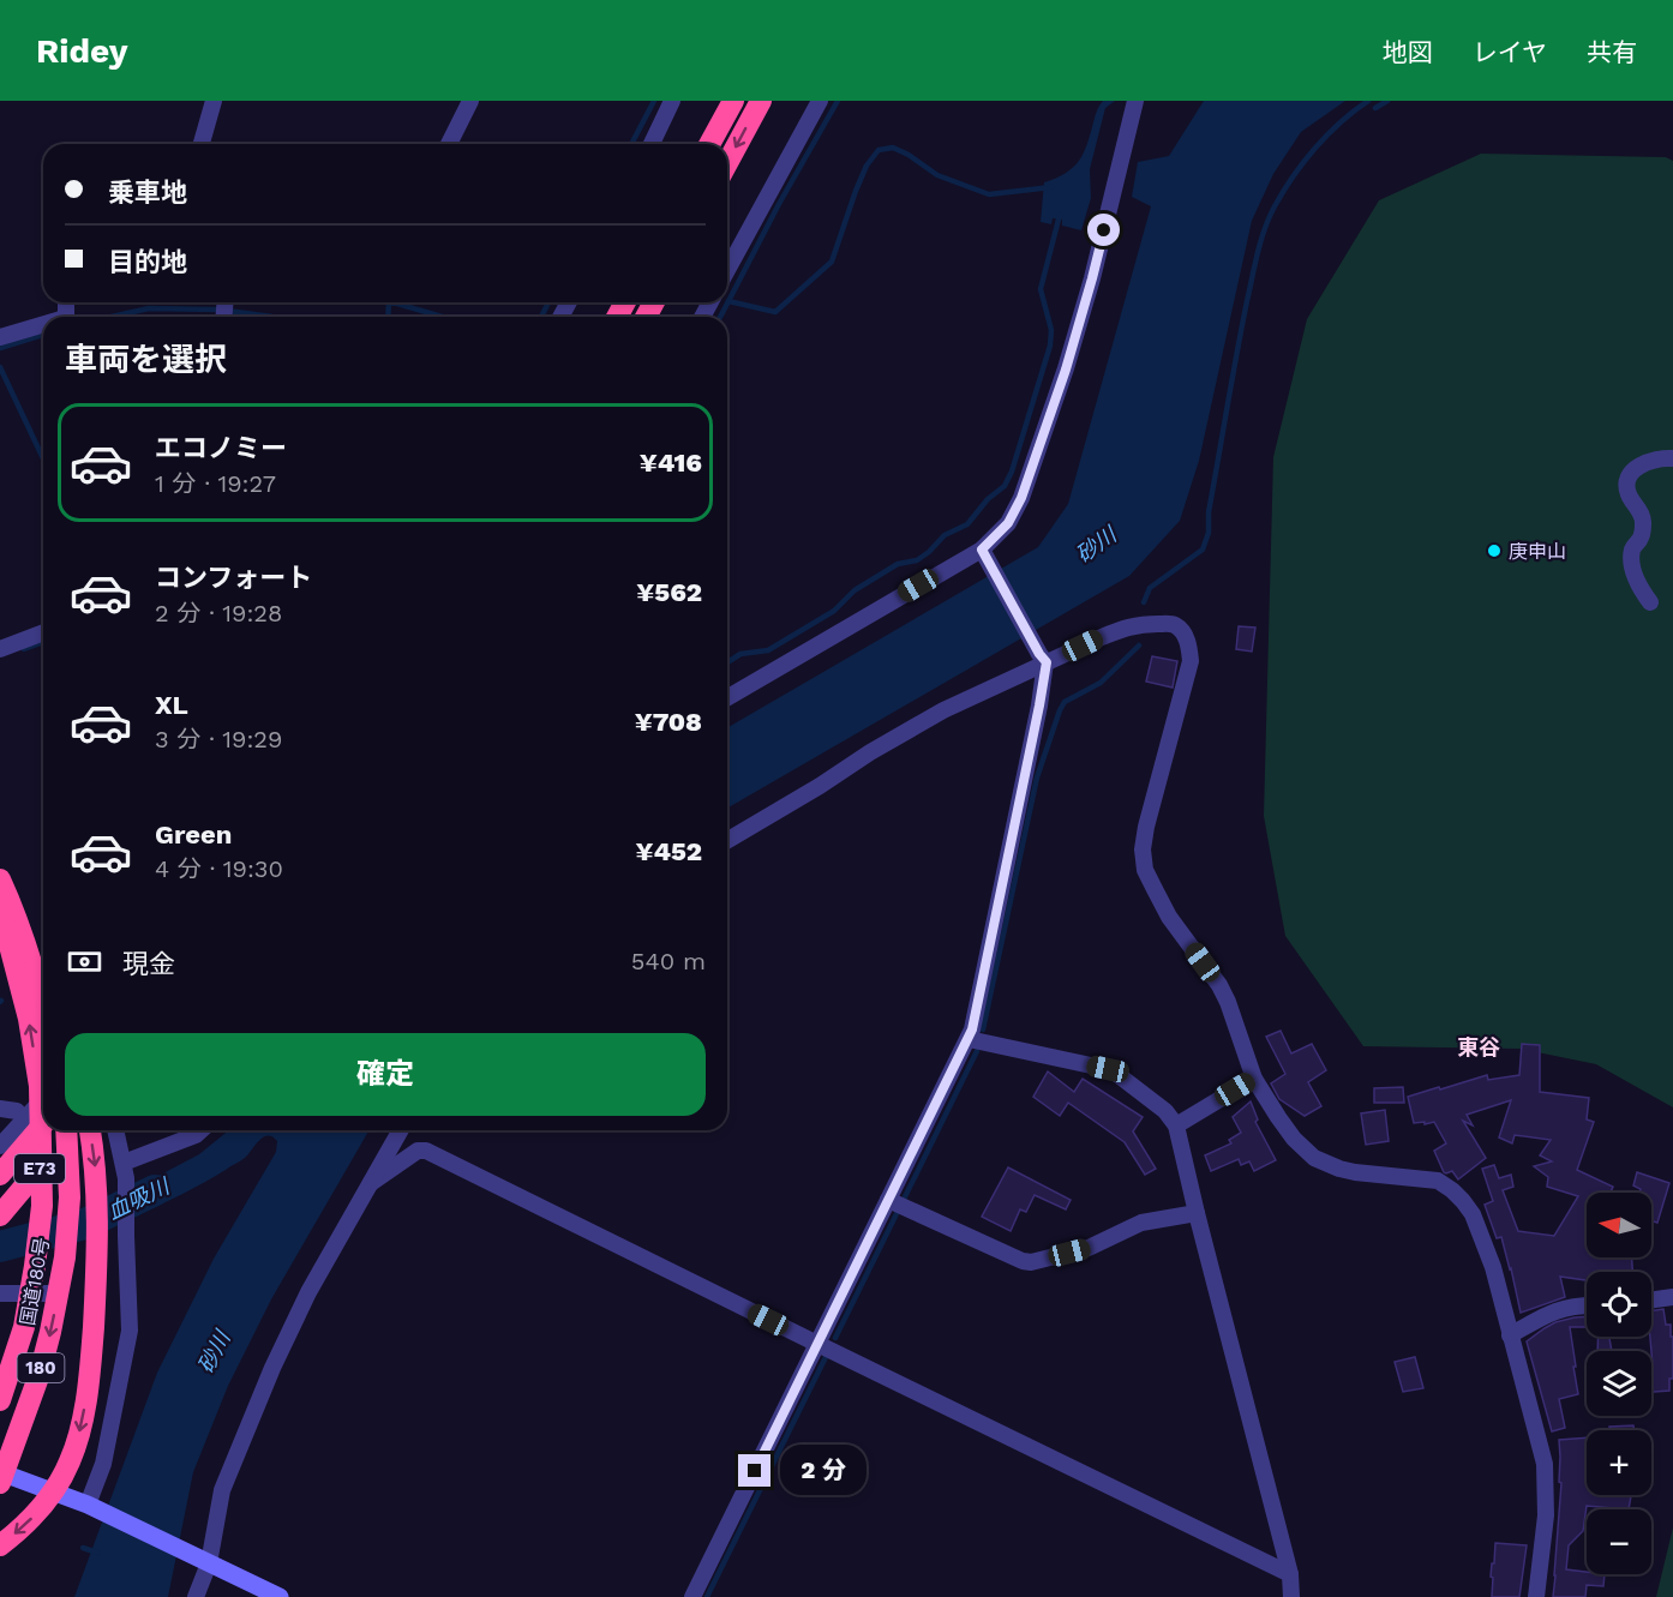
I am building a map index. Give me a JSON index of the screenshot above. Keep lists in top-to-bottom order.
{
  "streets": {
    "highway": ["E73", "国道180号", "180"]
  },
  "districts": ["東谷"],
  "water": ["砂川", "血吸川"],
  "places": ["庚申山"],
  "north": "left",
  "page": {
    "header": "Ridey",
    "nav": ["地図", "レイヤ", "共有"],
    "banner": ["乗車地", "目的地"],
    "heading": "車両を選択",
    "list": [
      {
        "name": "エコノミー",
        "note": "1 分 · 19:27",
        "value": "¥416"
      },
      {
        "name": "コンフォート",
        "note": "2 分 · 19:28",
        "value": "¥562"
      },
      {
        "name": "XL",
        "note": "3 分 · 19:29",
        "value": "¥708"
      },
      {
        "name": "Green",
        "note": "4 分 · 19:30",
        "value": "¥452"
      }
    ],
    "pay": ["現金", "540 m"],
    "buttons": "確定",
    "map_buttons": ["+", "−"],
    "bubble": "2 分"
  }
}
